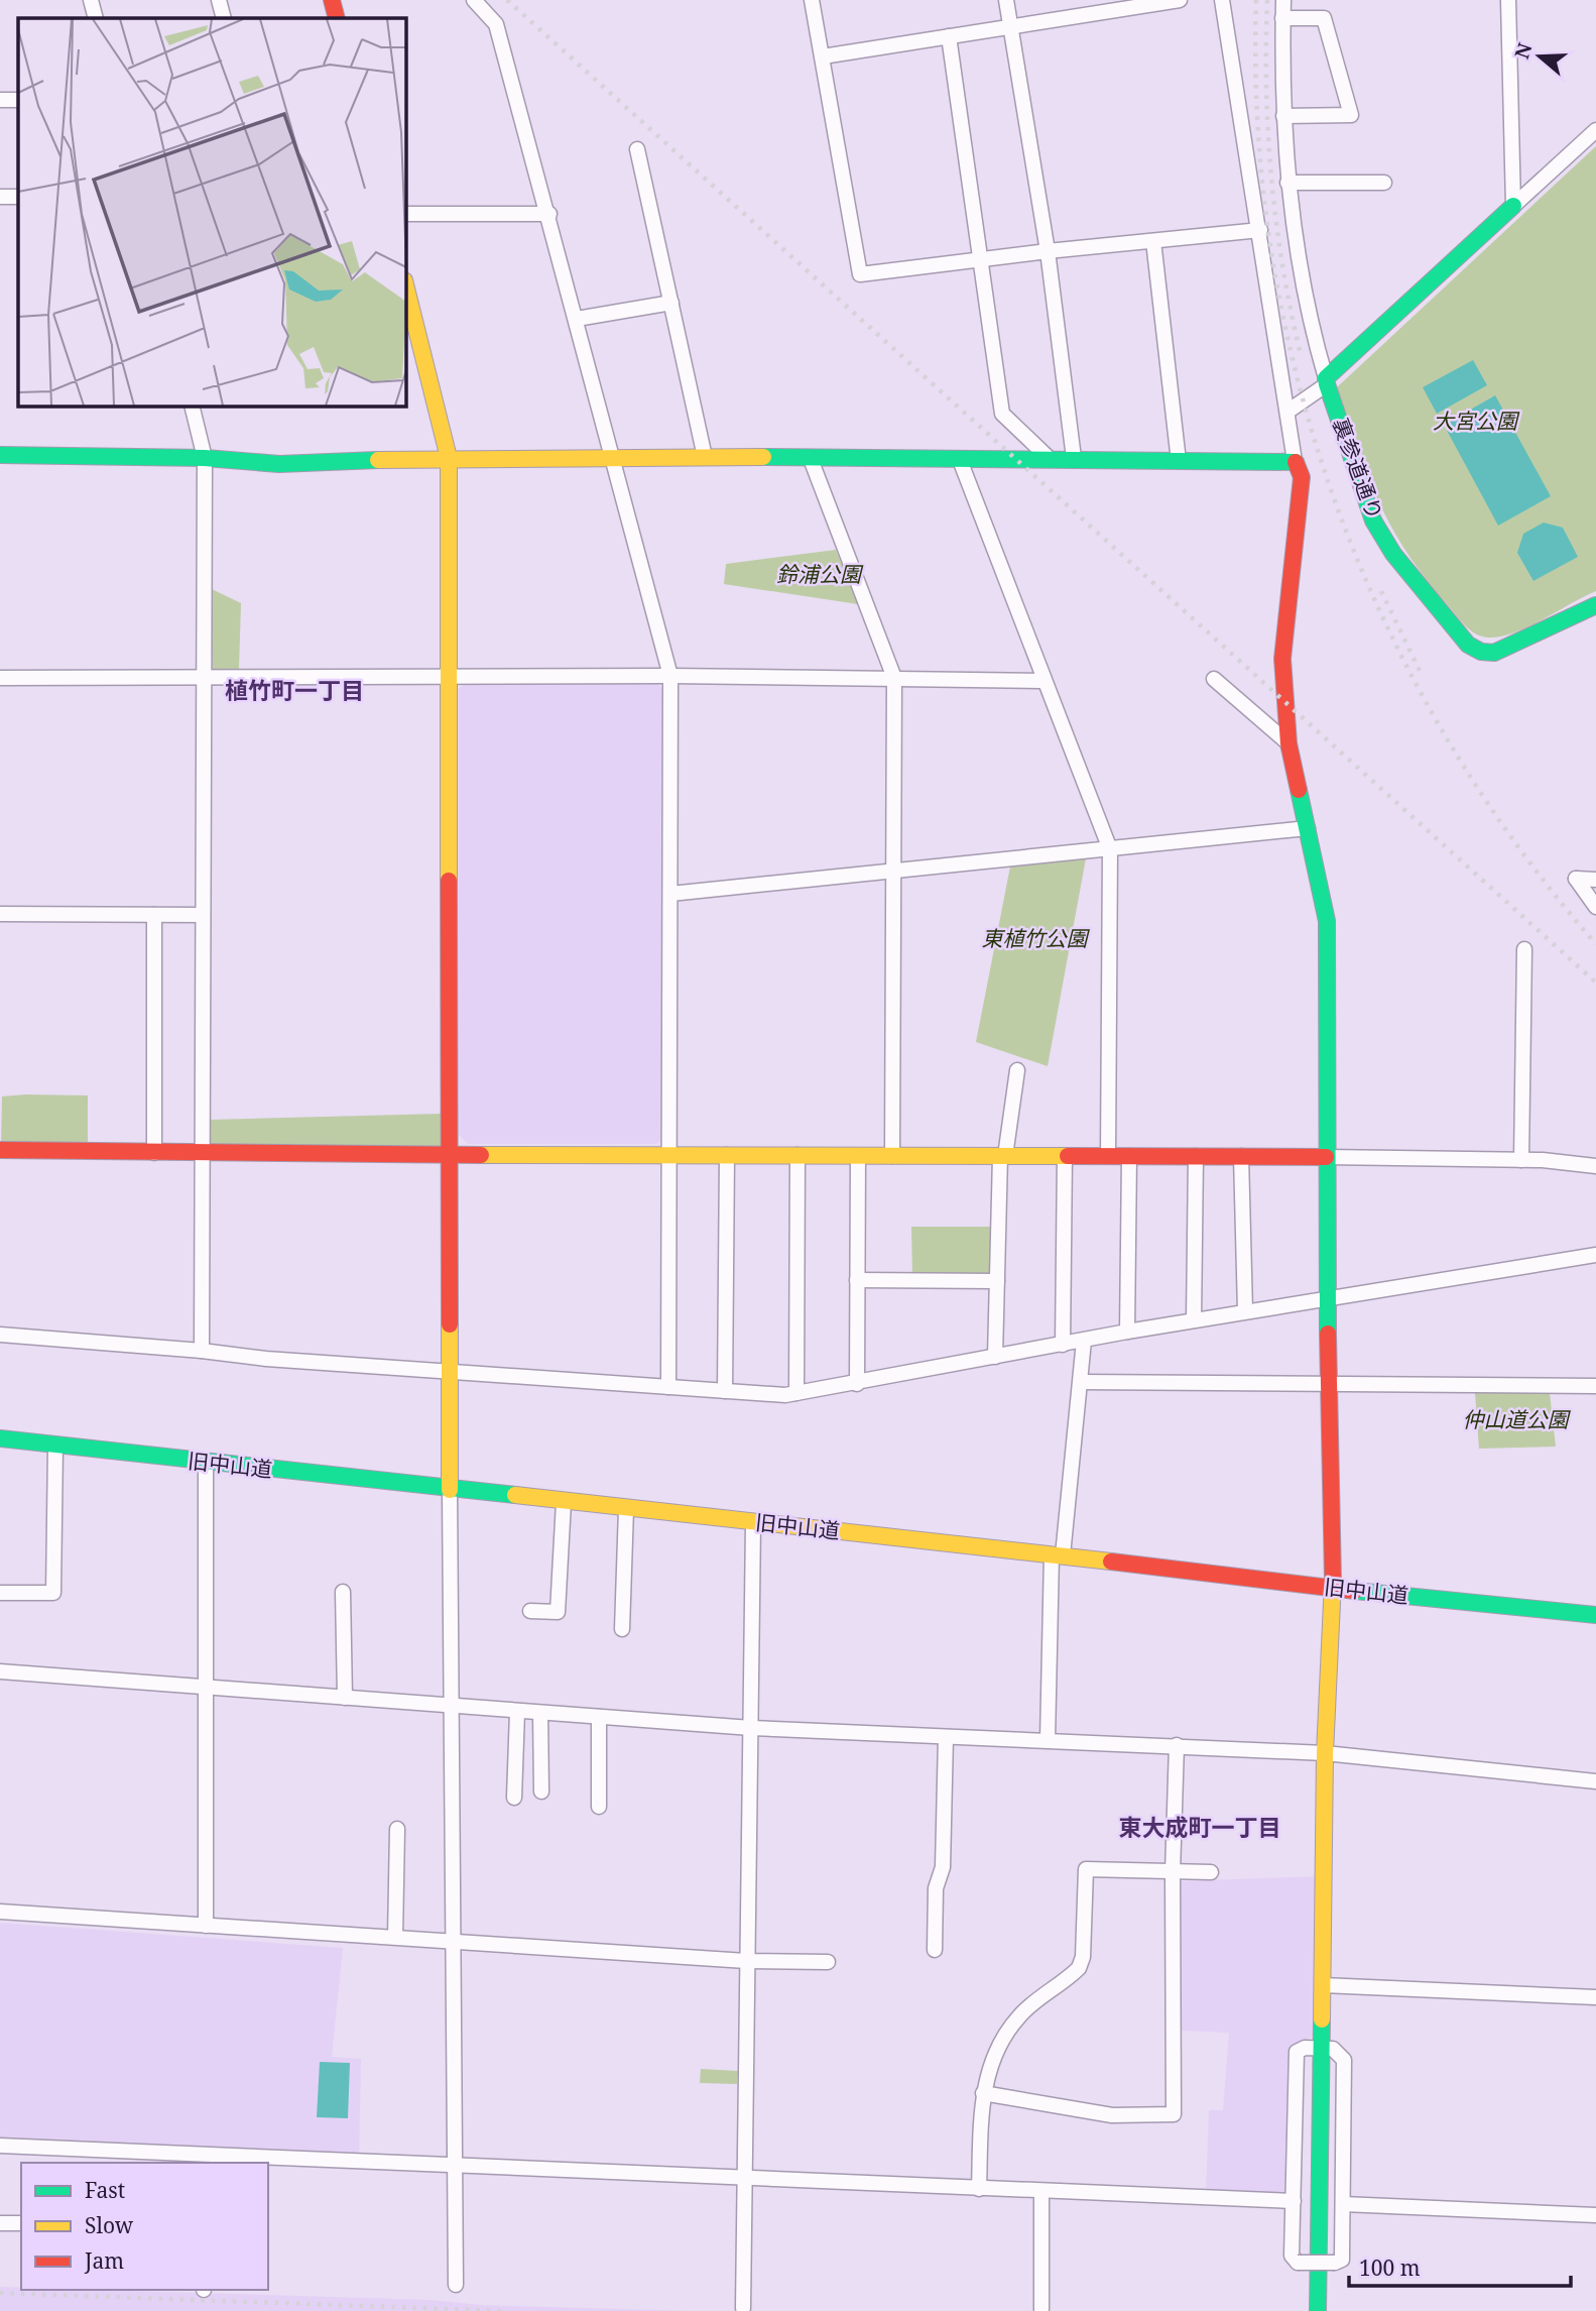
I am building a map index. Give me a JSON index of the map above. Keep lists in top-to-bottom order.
{
  "streets": {
    "street": ["裏参道通り", "旧中山道"]
  },
  "districts": ["植竹町一丁目", "東大成町一丁目"],
  "parks": [
    "大宮公園",
    "鈴浦公園",
    "東植竹公園",
    "仲山道公園"
  ],
  "legend": ["Fast", "Slow", "Jam"],
  "scale_bar": "100 m",
  "north": "left"
}
